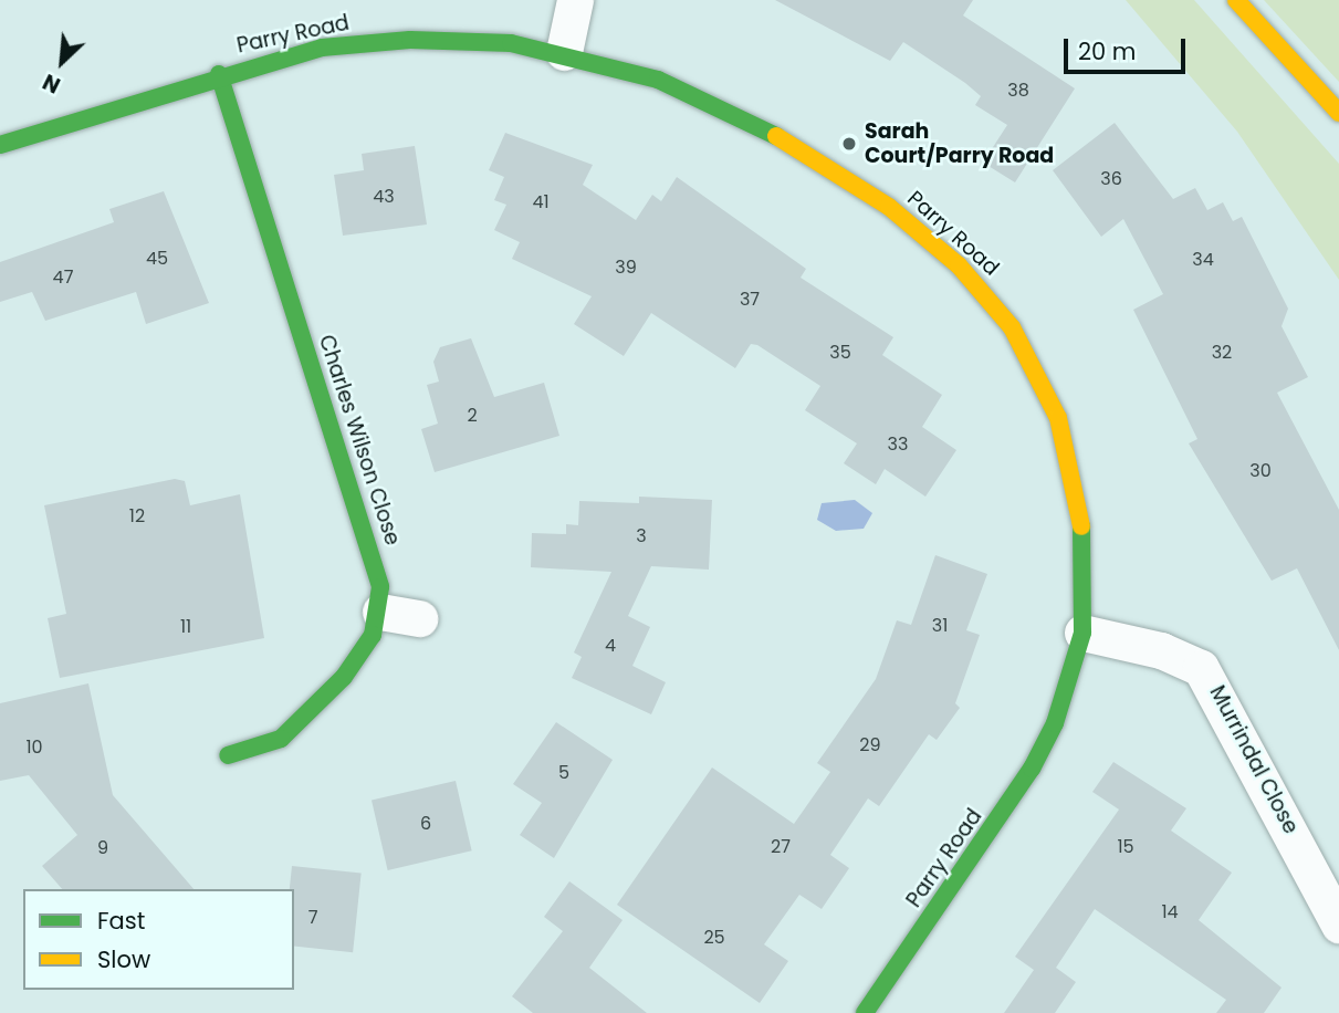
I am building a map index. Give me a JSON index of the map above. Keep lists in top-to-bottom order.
{
  "streets": {
    "street": ["Parry Road", "Charles Wilson Close", "Murrindal Close"]
  },
  "crossings": [
    ["Parry Road", "Charles Wilson Close"],
    ["Parry Road", "Murrindal Close"]
  ],
  "places": ["Sarah Court/Parry Road"],
  "house_numbers": [
    "38",
    "36",
    "43",
    "41",
    "45",
    "34",
    "39",
    "47",
    "37",
    "35",
    "32",
    "2",
    "33",
    "30",
    "12",
    "3",
    "31",
    "11",
    "4",
    "29",
    "10",
    "5",
    "6",
    "27",
    "15",
    "9",
    "14",
    "7",
    "25"
  ],
  "legend": ["Fast", "Slow"],
  "scale_bar": "20 m",
  "north": "bottom left"
}
